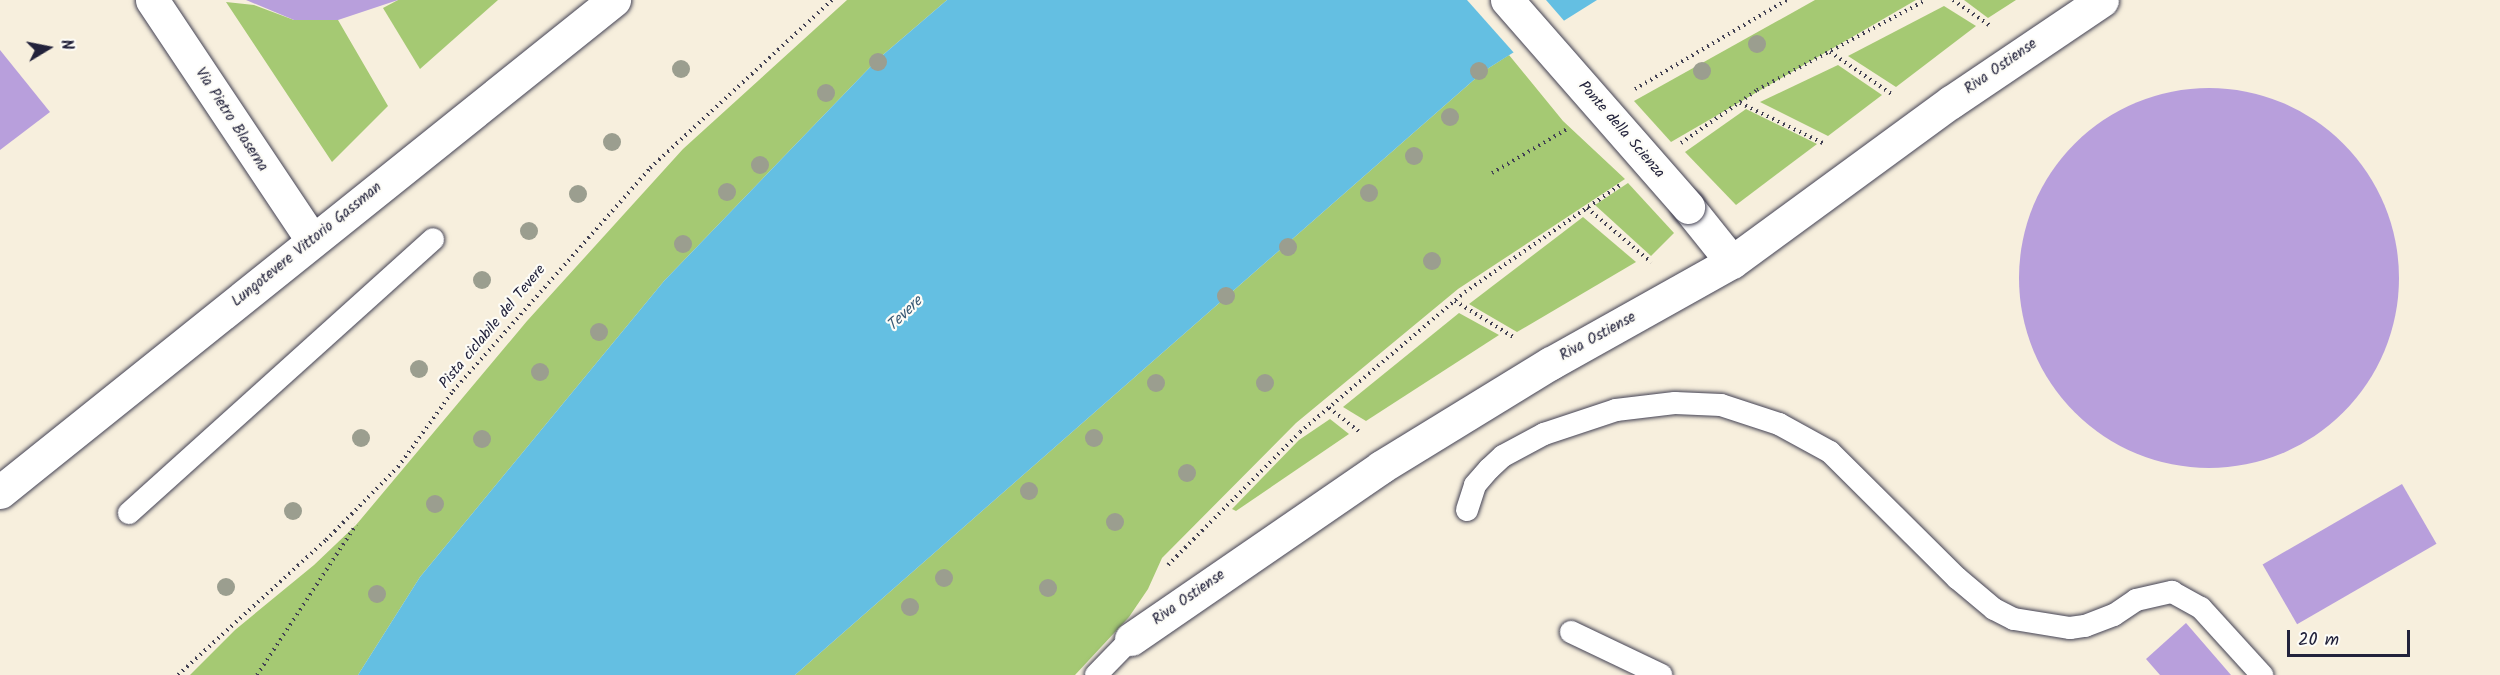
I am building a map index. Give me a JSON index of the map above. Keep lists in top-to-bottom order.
{
  "streets": {
    "street": [
      "Riva Ostiense",
      "Via Pietro Blaserna",
      "Ponte della Scienza",
      "Lungotevere Vittorio Gassman"
    ],
    "path": ["Pista ciclabile del Tevere"]
  },
  "crossings": [
    ["Riva Ostiense", "Ponte della Scienza"],
    ["Via Pietro Blaserna", "Lungotevere Vittorio Gassman"]
  ],
  "water": ["Tevere"],
  "scale_bar": "20 m",
  "north": "right"
}
